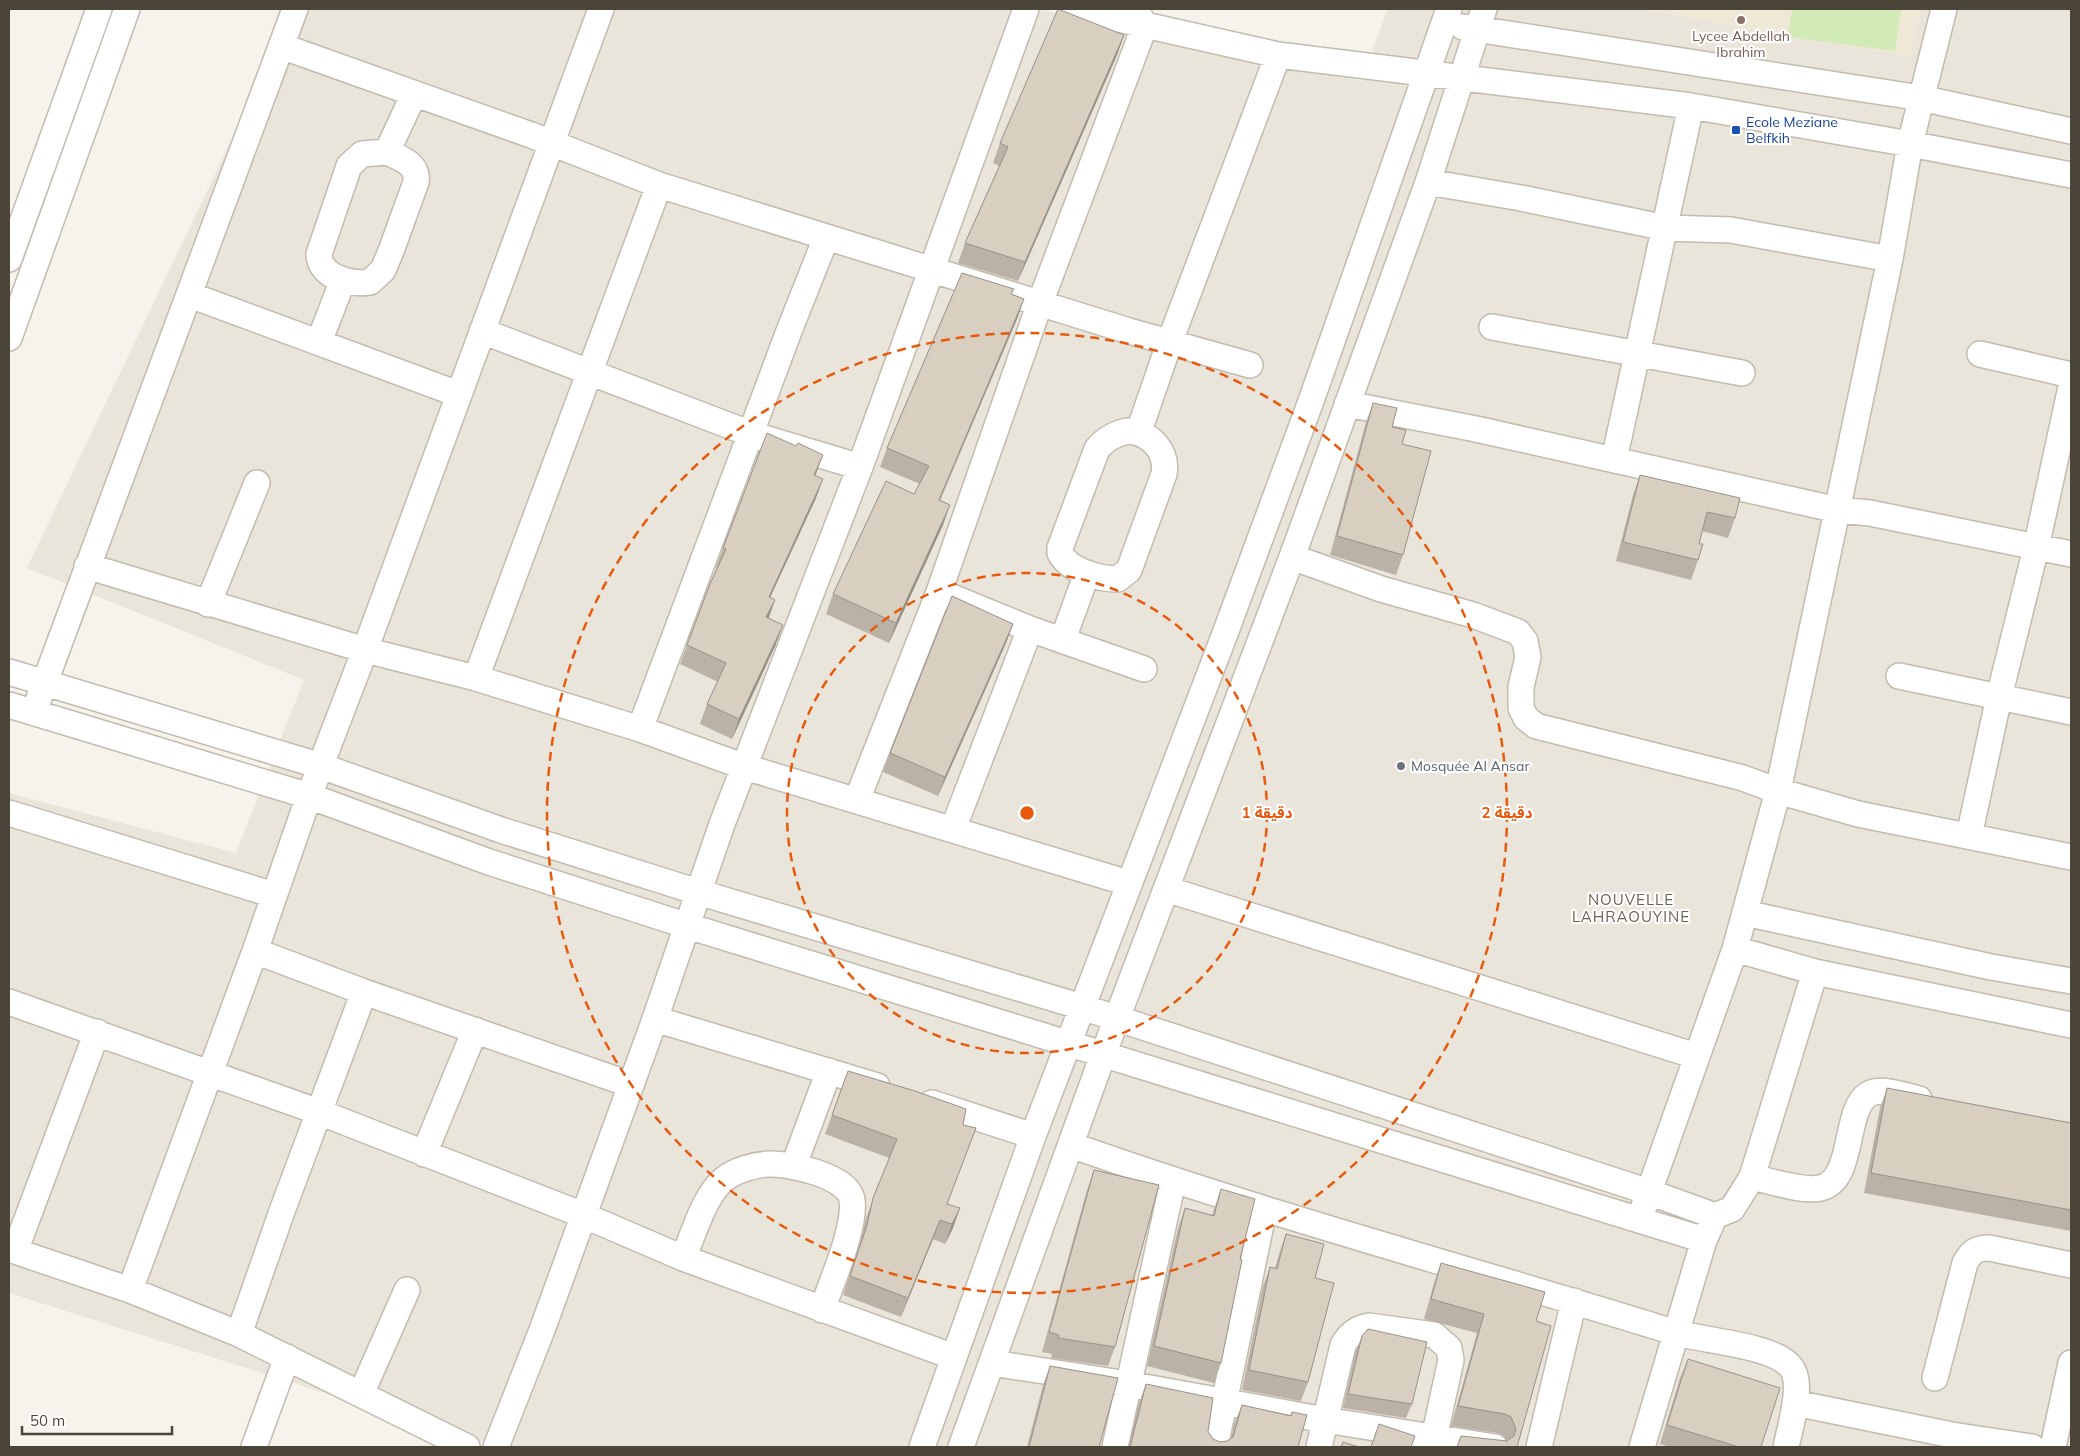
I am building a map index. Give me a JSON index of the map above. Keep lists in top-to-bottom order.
{
  "districts": ["NOUVELLE LAHRAOUYINE"],
  "places": {
    "other": ["Lycee Abdellah Ibrahim", "Mosquée Al Ansar"],
    "transit": ["Ecole Meziane Belfkih"]
  },
  "scale_bar": "50 m",
  "rings": ["1 دقيقة", "2 دقيقة"]
}
